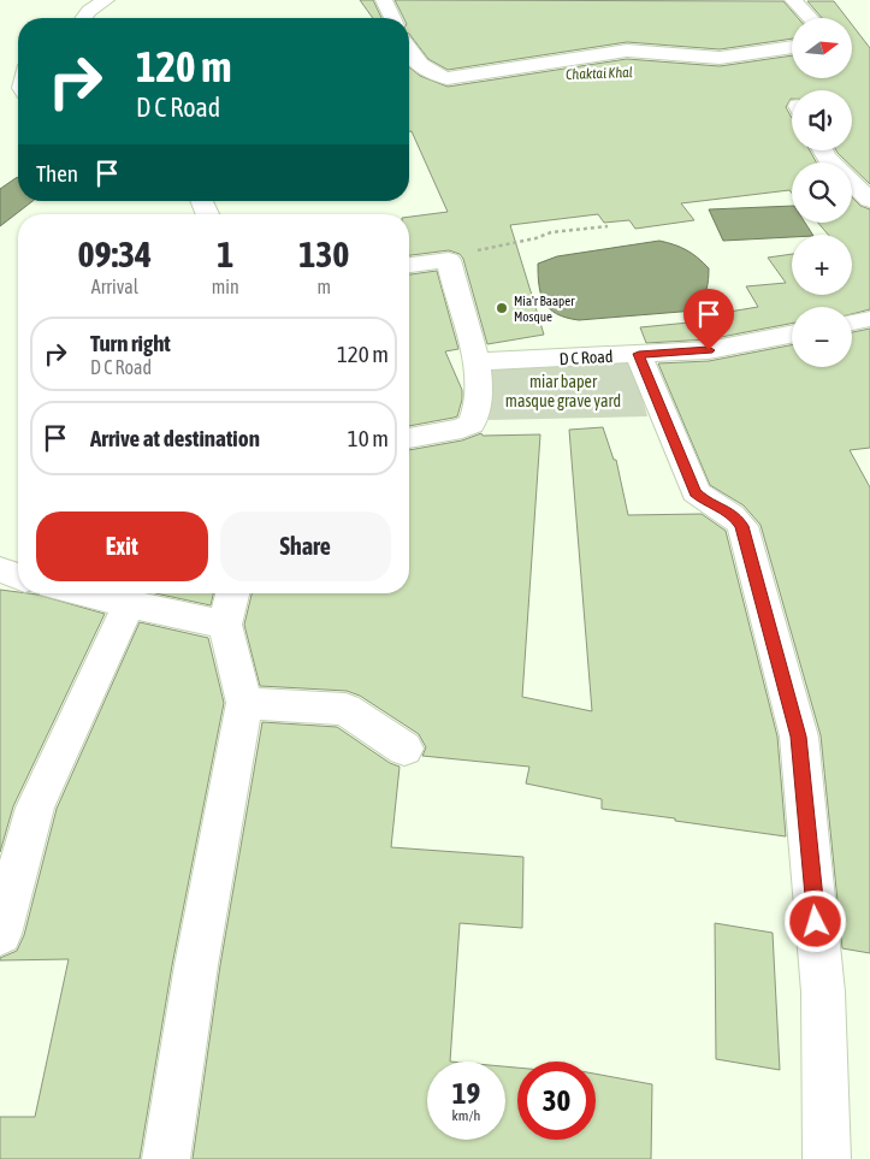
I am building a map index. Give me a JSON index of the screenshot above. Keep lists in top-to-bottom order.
{
  "streets": {
    "street": ["D C Road"]
  },
  "water": ["Chaktai Khal"],
  "parks": ["miar baper masque grave yard"],
  "places": ["Mia'r Baaper Mosque"],
  "north": "right",
  "page": {
    "map_buttons": ["+", "−"],
    "turn": ["120 m", "D C Road"],
    "then": "Then",
    "eta": [
      "09:34",
      "Arrival",
      "1",
      "min",
      "130",
      "m"
    ],
    "list": [
      {
        "name": "Turn right",
        "note": "D C Road",
        "value": "120 m"
      },
      {
        "name": "Arrive at destination",
        "value": "10 m"
      }
    ],
    "buttons": ["Exit", "Share"],
    "speed": "19 km/h",
    "limit": "30"
  }
}
